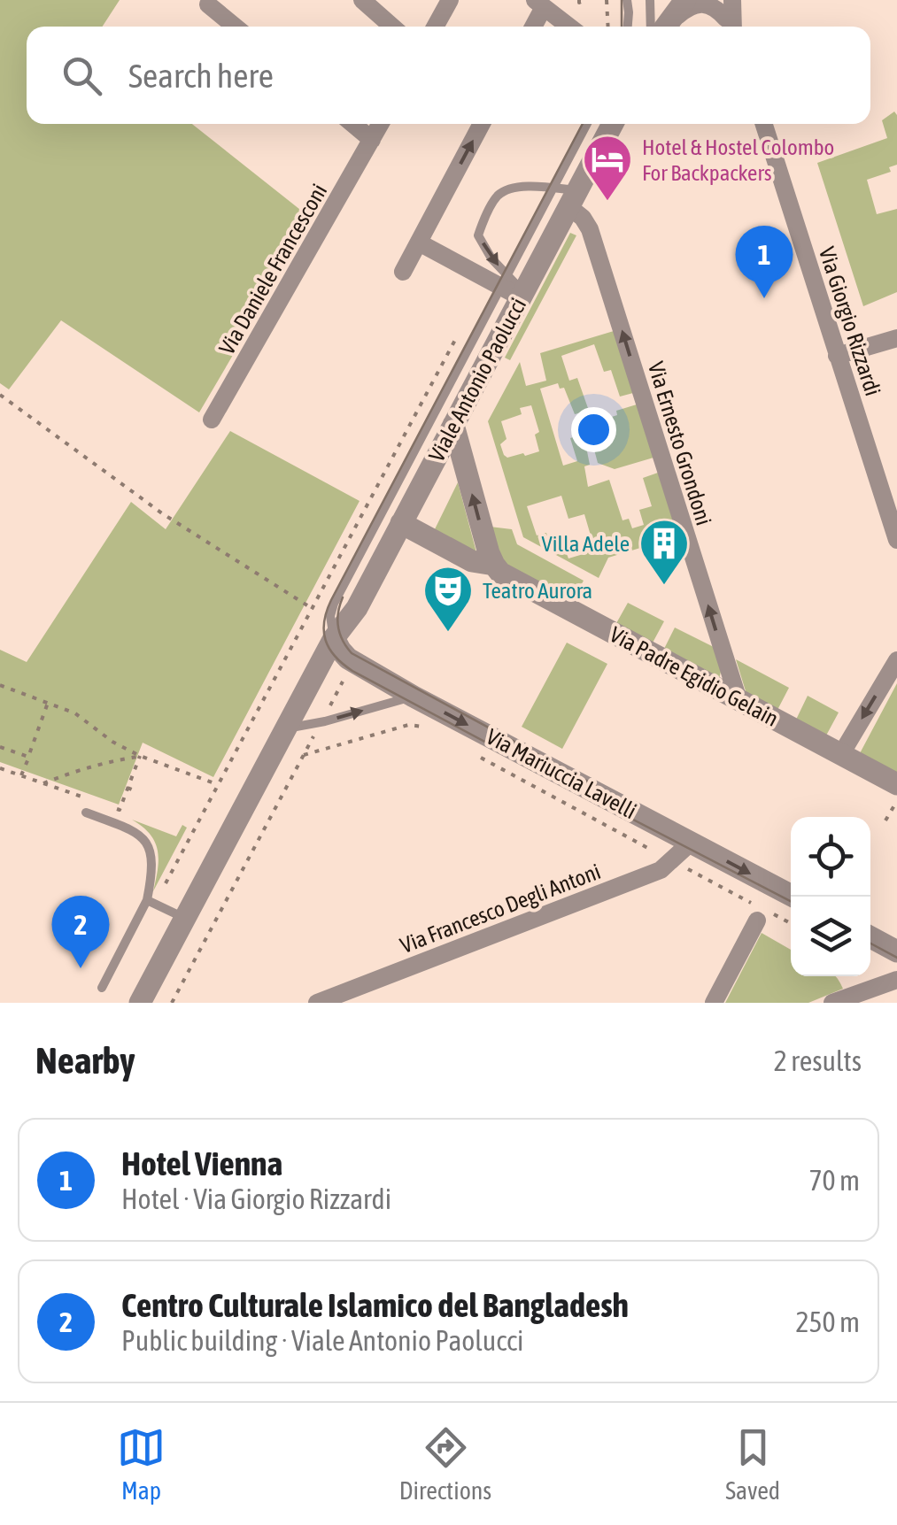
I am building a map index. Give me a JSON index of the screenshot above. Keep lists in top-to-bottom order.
{
  "streets": {
    "street": [
      "Via Daniele Francesconi",
      "Via Giorgio Rizzardi",
      "Viale Antonio Paolucci",
      "Via Ernesto Grondoni",
      "Via Padre Egidio Gelain",
      "Via Mariuccia Lavelli",
      "Via Francesco Degli Antoni"
    ]
  },
  "crossings": [
    ["Viale Antonio Paolucci", "Via Ernesto Grondoni"],
    ["Viale Antonio Paolucci", "Via Padre Egidio Gelain"],
    ["Viale Antonio Paolucci", "Via Mariuccia Lavelli"],
    ["Via Ernesto Grondoni", "Via Padre Egidio Gelain"],
    ["Via Mariuccia Lavelli", "Via Francesco Degli Antoni"]
  ],
  "one_way": ["Via Ernesto Grondoni", "Via Mariuccia Lavelli"],
  "places": {
    "hotel": ["Hotel & Hostel Colombo For Backpackers"],
    "building": ["Villa Adele"],
    "theatre": ["Teatro Aurora"]
  },
  "page": {
    "search": "Search here",
    "pins": ["1", "2"],
    "heading": ["Nearby", "2 results"],
    "list": [
      {
        "mark": "1",
        "name": "Hotel Vienna",
        "note": "Hotel · Via Giorgio Rizzardi",
        "value": "70 m"
      },
      {
        "mark": "2",
        "name": "Centro Culturale Islamico del Bangladesh",
        "note": "Public building · Viale Antonio Paolucci",
        "value": "250 m"
      }
    ],
    "nav": ["Map", "Directions", "Saved"]
  }
}
